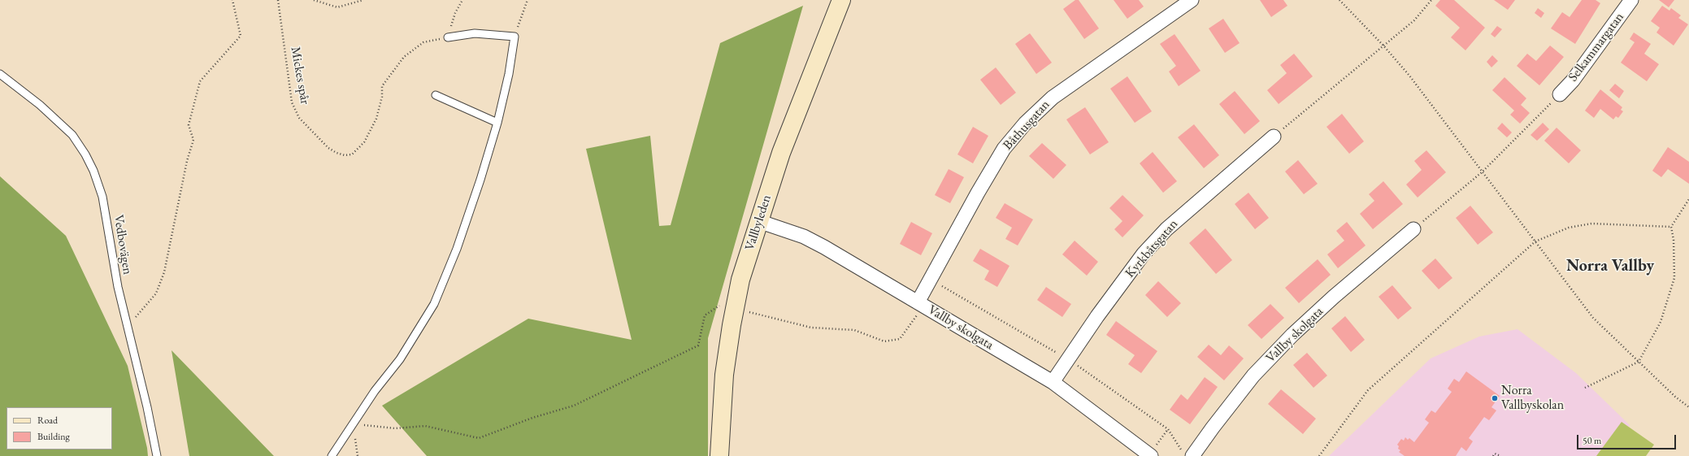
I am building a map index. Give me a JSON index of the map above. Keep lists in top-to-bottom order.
{
  "streets": {
    "main road": ["Vallbyleden"],
    "street": [
      "Selkammargatan",
      "Båthusgatan",
      "Kyrkbåtsgatan",
      "Vallby skolgata"
    ],
    "lane": ["Vedbovägen"],
    "path": ["Mickes spår"]
  },
  "crossings": [
    ["Båthusgatan", "Vallby skolgata"],
    ["Vallbyleden", "Vallby skolgata"],
    ["Kyrkbåtsgatan", "Vallby skolgata"]
  ],
  "districts": ["Norra Vallby"],
  "places": ["Norra Vallbyskolan"],
  "legend": ["Road", "Building"],
  "scale_bar": "50 m"
}
